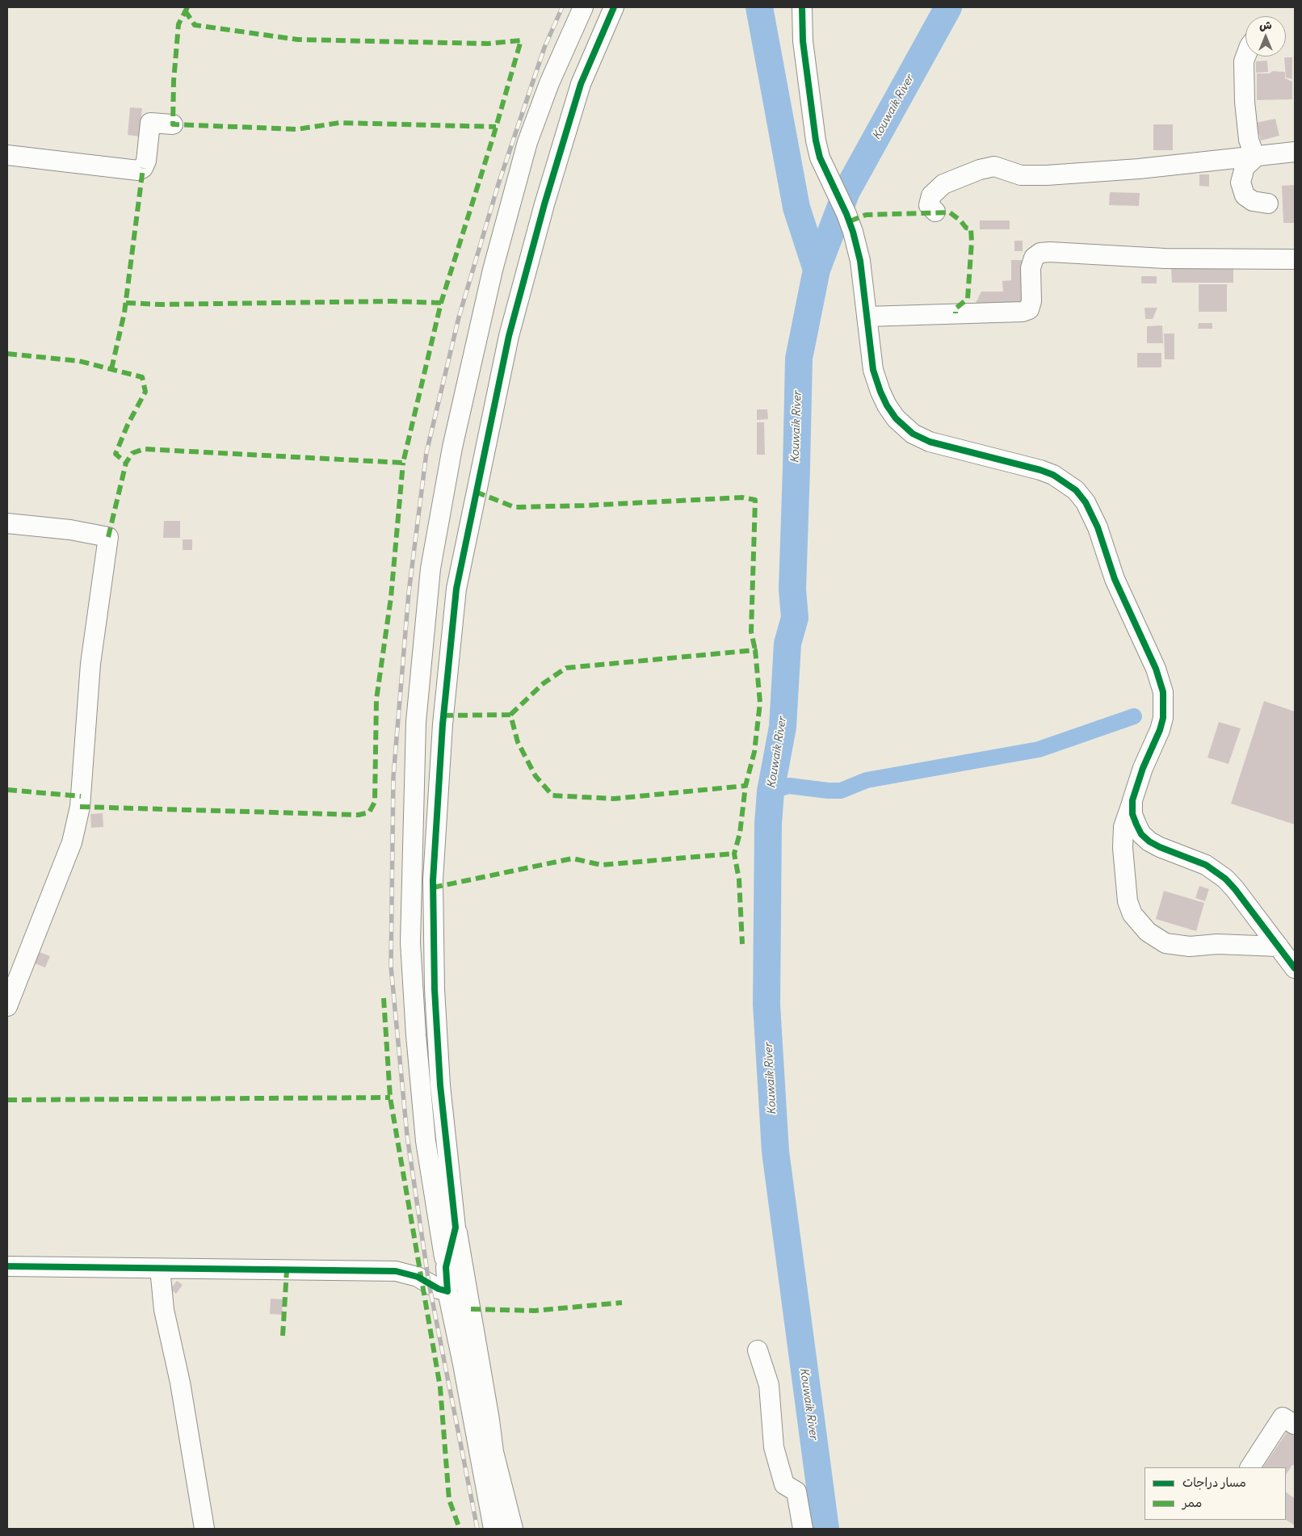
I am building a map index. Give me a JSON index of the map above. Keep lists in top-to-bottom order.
{
  "water": ["Kouwaik River"],
  "legend": ["مسار دراجات", "ممر"],
  "north": "top"
}
